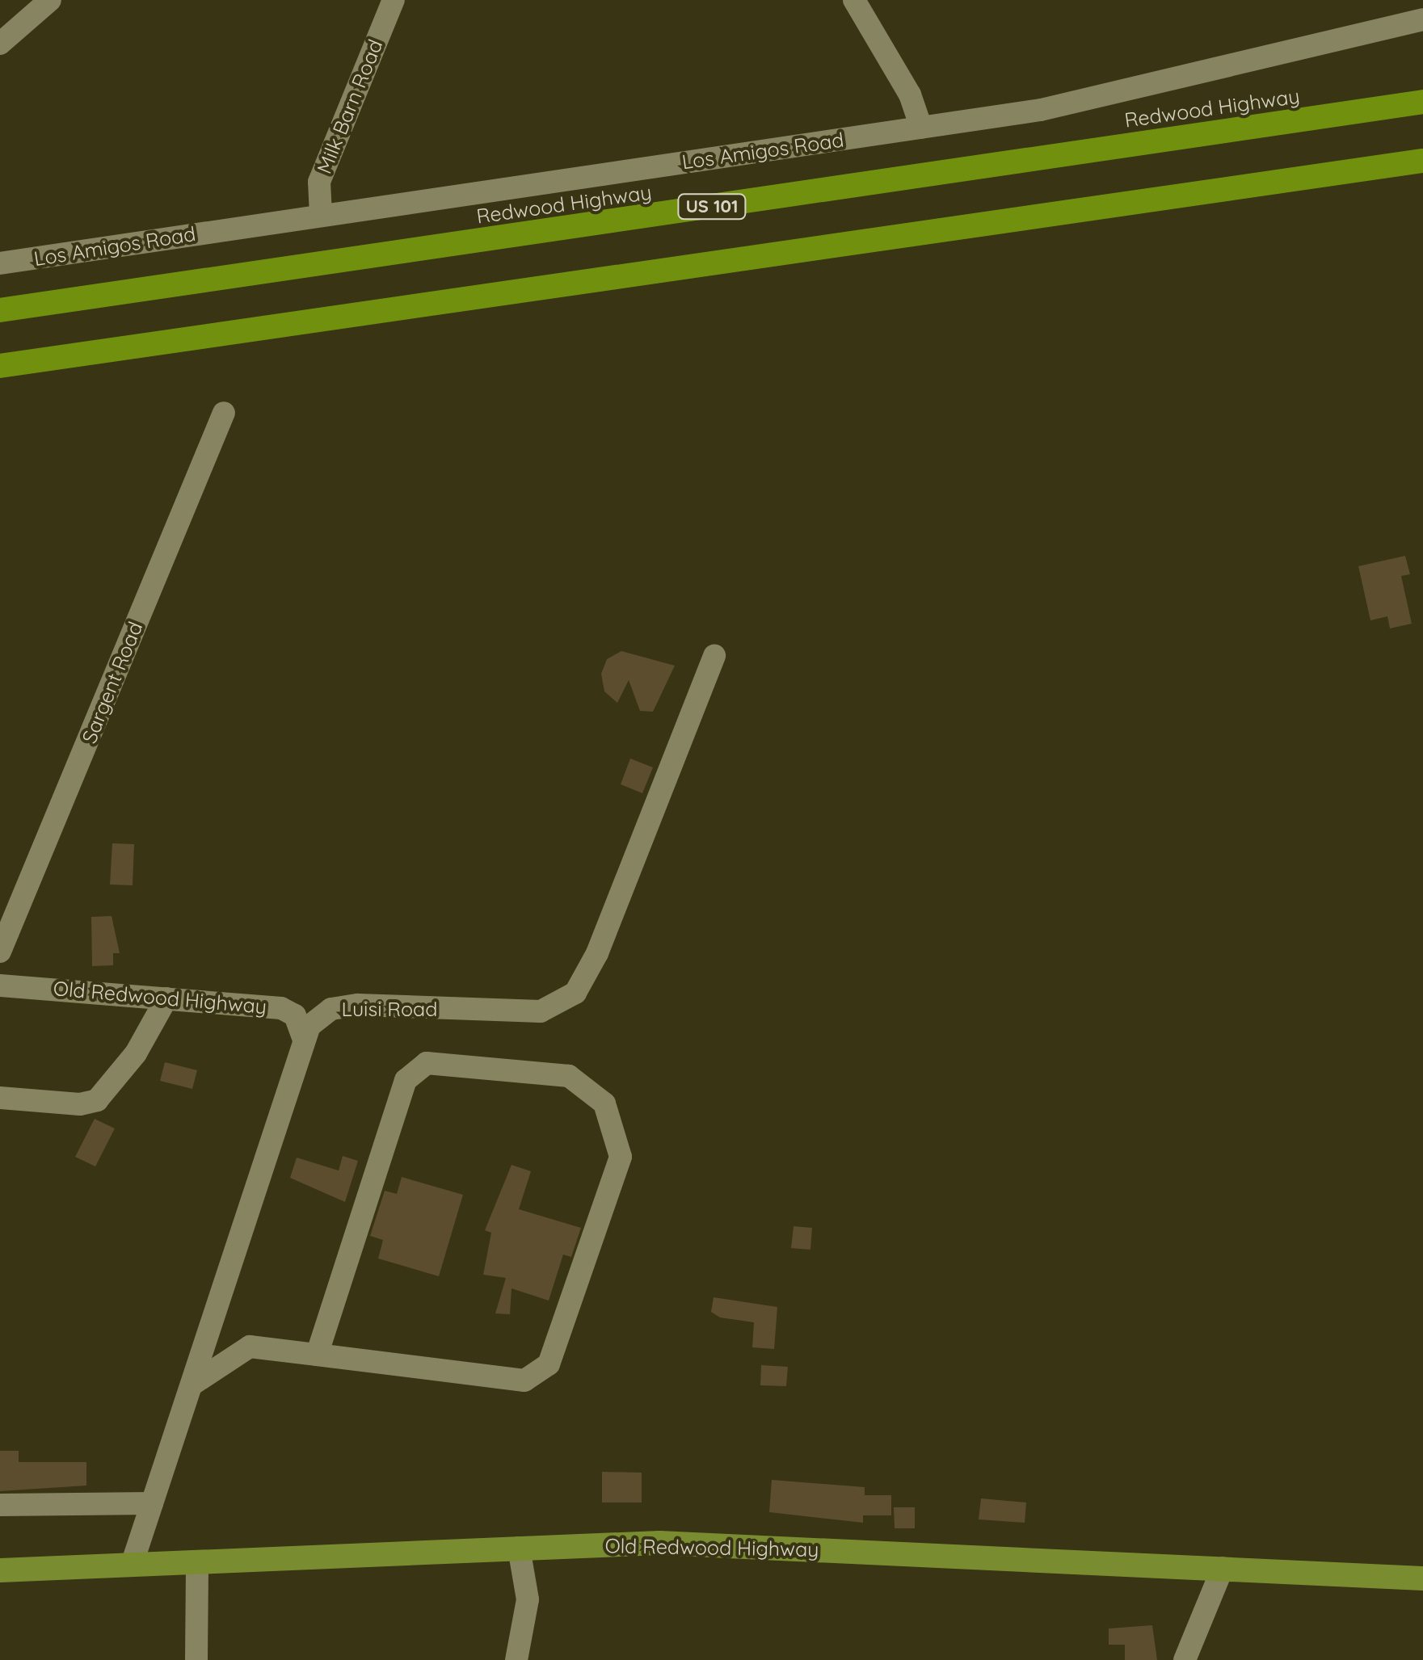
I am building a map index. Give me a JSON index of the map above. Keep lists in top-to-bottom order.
{
  "streets": {
    "highway": ["Redwood Highway", "US 101"],
    "main road": ["Old Redwood Highway"],
    "street": [
      "Milk Barn Road",
      "Los Amigos Road",
      "Sargent Road",
      "Luisi Road"
    ]
  },
  "crossings": [
    ["Milk Barn Road", "Los Amigos Road"],
    ["Old Redwood Highway", "Luisi Road"]
  ]
}
